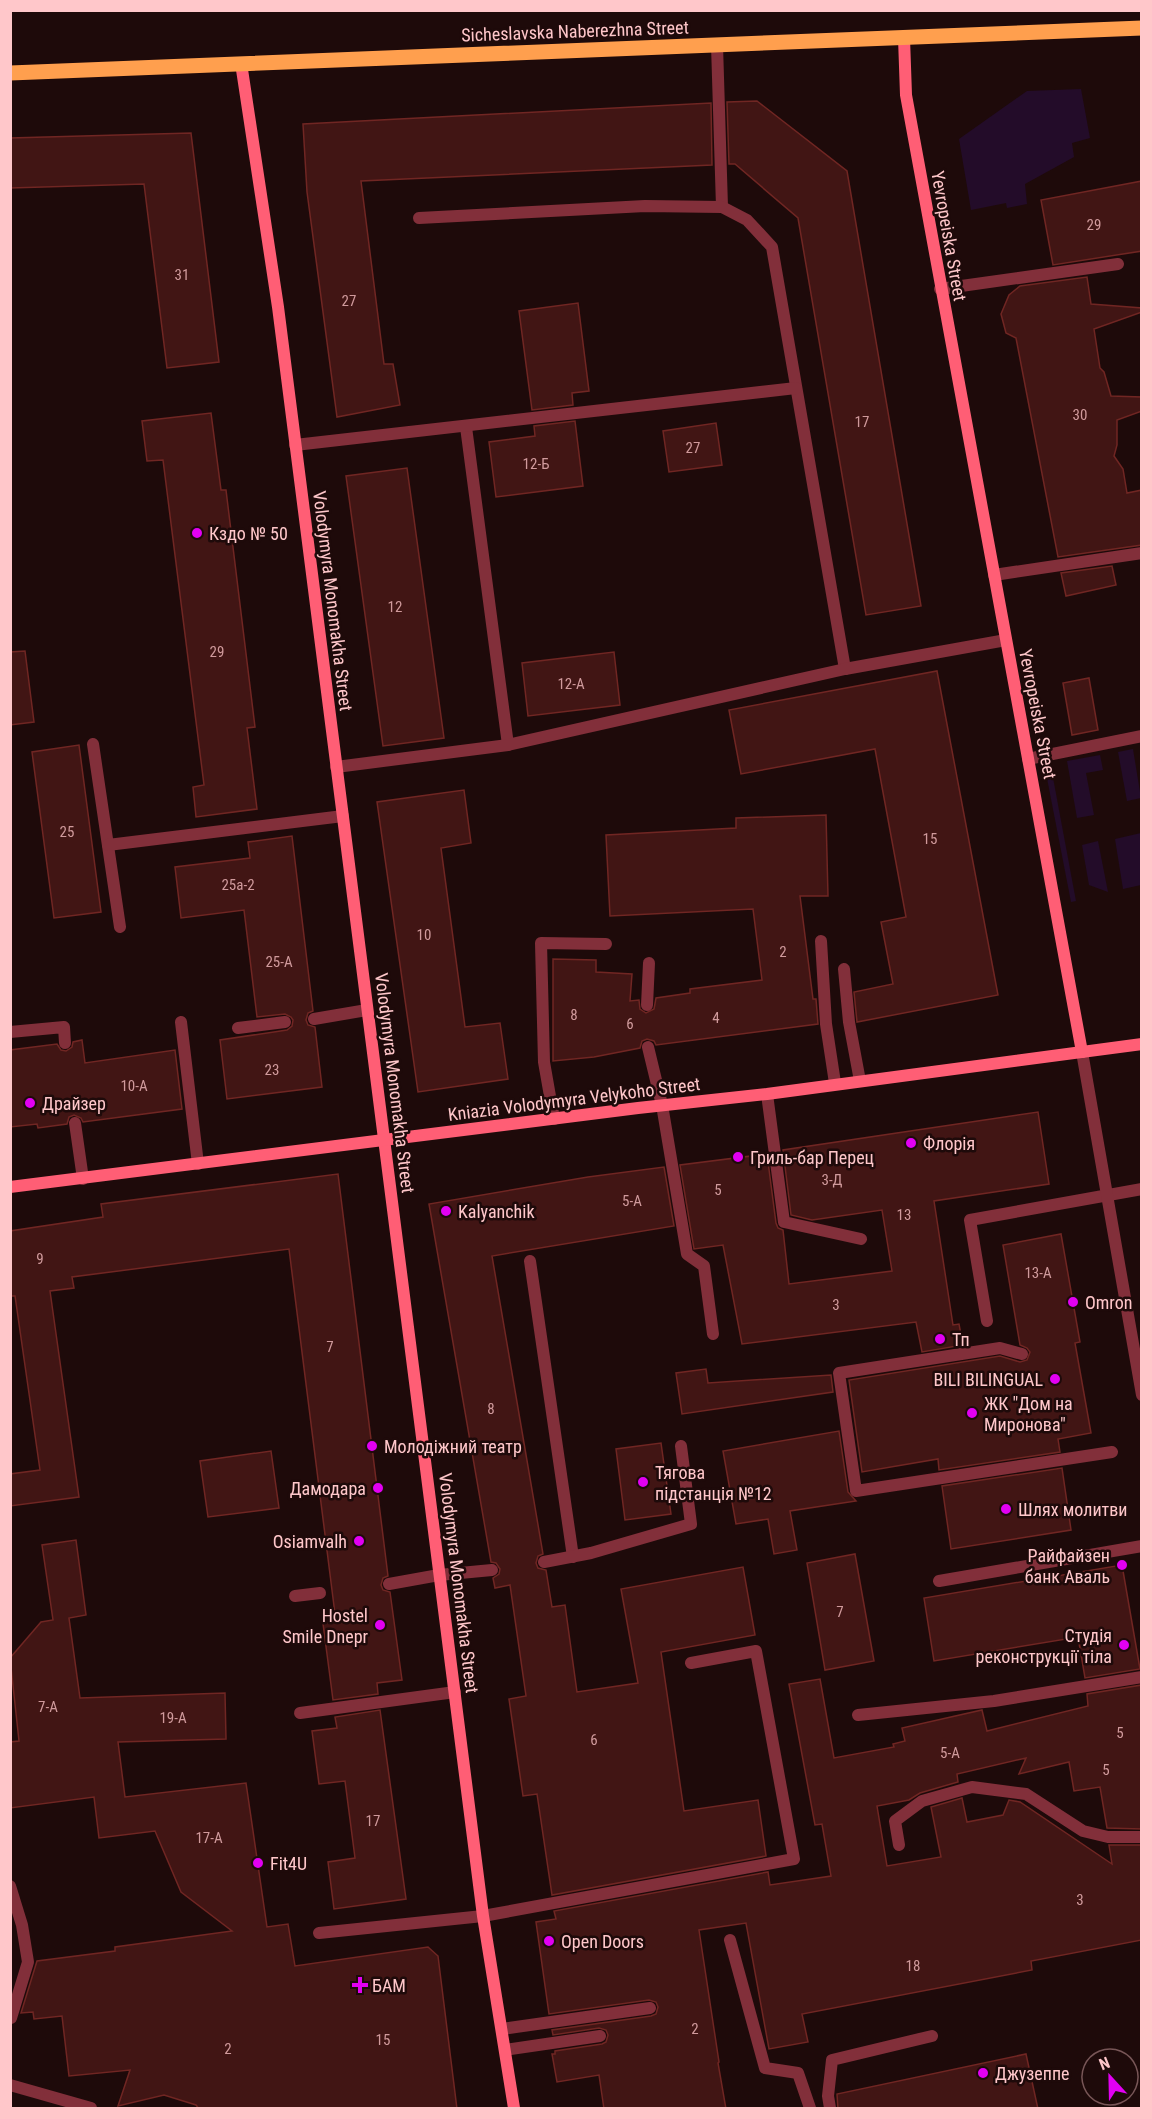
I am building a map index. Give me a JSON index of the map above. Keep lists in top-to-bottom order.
{
  "streets": {
    "main road": [
      "Sicheslavska Naberezhna Street",
      "Yevropeiska Street",
      "Volodymyra Monomakha Street",
      "Kniazia Volodymyra Velykoho Street"
    ]
  },
  "crossings": [
    ["Sicheslavska Naberezhna Street", "Yevropeiska Street"],
    ["Sicheslavska Naberezhna Street", "Volodymyra Monomakha Street"],
    ["Yevropeiska Street", "Kniazia Volodymyra Velykoho Street"],
    ["Volodymyra Monomakha Street", "Kniazia Volodymyra Velykoho Street"]
  ],
  "places": {
    "other": [
      "Кздо № 50",
      "Драйзер",
      "Флорія",
      "Гриль-бар Перец",
      "Kalyanchik",
      "Omron",
      "Тп",
      "BILI BILINGUAL",
      "ЖК \"Дом на Миронова\"",
      "Молодіжний театр",
      "Тягова пiдстанцiя №12",
      "Дамодара",
      "Шлях молитви",
      "Osiamvalh",
      "Райфайзен банк Аваль",
      "Hostel Smile Dnepr",
      "Студія реконструкції тіла",
      "Fit4U",
      "Open Doors",
      "Джузеппе"
    ],
    "health": ["БАМ"]
  },
  "house_numbers": [
    "29",
    "31",
    "27",
    "30",
    "17",
    "27",
    "12-Б",
    "12",
    "29",
    "12-А",
    "25",
    "15",
    "25а-2",
    "10",
    "2",
    "25-А",
    "8",
    "4",
    "6",
    "23",
    "10-А",
    "3-Д",
    "5",
    "5-А",
    "13",
    "9",
    "13-А",
    "3",
    "7",
    "8",
    "7",
    "7-А",
    "19-А",
    "5",
    "6",
    "5-А",
    "5",
    "17",
    "17-А",
    "3",
    "18",
    "2",
    "15",
    "2"
  ],
  "north": "top"
}
